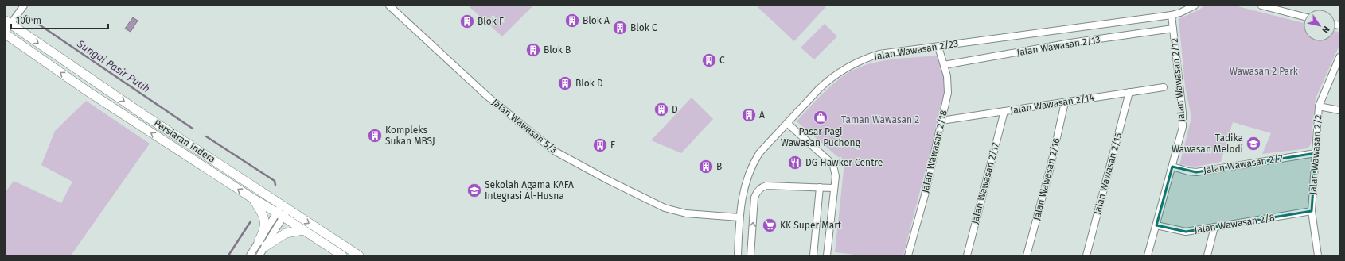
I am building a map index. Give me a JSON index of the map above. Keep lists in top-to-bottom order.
{
  "streets": {
    "main road": ["Persiaran Indera"],
    "street": [
      "Jalan Wawasan 2/13",
      "Jalan Wawasan 2/23",
      "Jalan Wawasan 2/12",
      "Jalan Wawasan 2/14",
      "Jalan Wawasan 5/3",
      "Jalan Wawasan 2/18",
      "Jalan Wawasan 2/2",
      "Jalan Wawasan 2/7",
      "Jalan Wawasan 2/15",
      "Jalan Wawasan 2/16",
      "Jalan Wawasan 2/17",
      "Jalan Wawasan 2/8"
    ]
  },
  "crossings": [
    ["Jalan Wawasan 2/13", "Jalan Wawasan 2/12"],
    ["Jalan Wawasan 2/13", "Jalan Wawasan 2/18"],
    ["Jalan Wawasan 2/23", "Jalan Wawasan 2/12"],
    ["Jalan Wawasan 2/23", "Jalan Wawasan 5/3"],
    ["Jalan Wawasan 2/23", "Jalan Wawasan 2/18"],
    ["Jalan Wawasan 2/12", "Jalan Wawasan 2/7"],
    ["Jalan Wawasan 2/12", "Jalan Wawasan 2/8"],
    ["Jalan Wawasan 2/14", "Jalan Wawasan 2/18"],
    ["Jalan Wawasan 2/14", "Jalan Wawasan 2/15"],
    ["Jalan Wawasan 2/14", "Jalan Wawasan 2/16"],
    ["Jalan Wawasan 2/14", "Jalan Wawasan 2/17"],
    ["Jalan Wawasan 2/2", "Jalan Wawasan 2/7"],
    ["Jalan Wawasan 2/2", "Jalan Wawasan 2/8"]
  ],
  "water": ["Sungai Pasir Putih"],
  "parks": ["Wawasan 2 Park", "Taman Wawasan 2"],
  "places": {
    "building": [
      "Blok A",
      "Blok F",
      "Blok C",
      "Blok B",
      "C",
      "Blok D",
      "D",
      "A",
      "Kompleks Sukan MBSJ",
      "E",
      "B"
    ],
    "shop": ["Pasar Pagi Wawasan Puchong"],
    "school or university": ["Tadika Wawasan Melodi", "Sekolah Agama KAFA Integrasi Al-Husna"],
    "restaurant": ["DG Hawker Centre"],
    "supermarket": ["KK Super Mart"]
  },
  "scale_bar": "100 m",
  "north": "bottom right"
}
